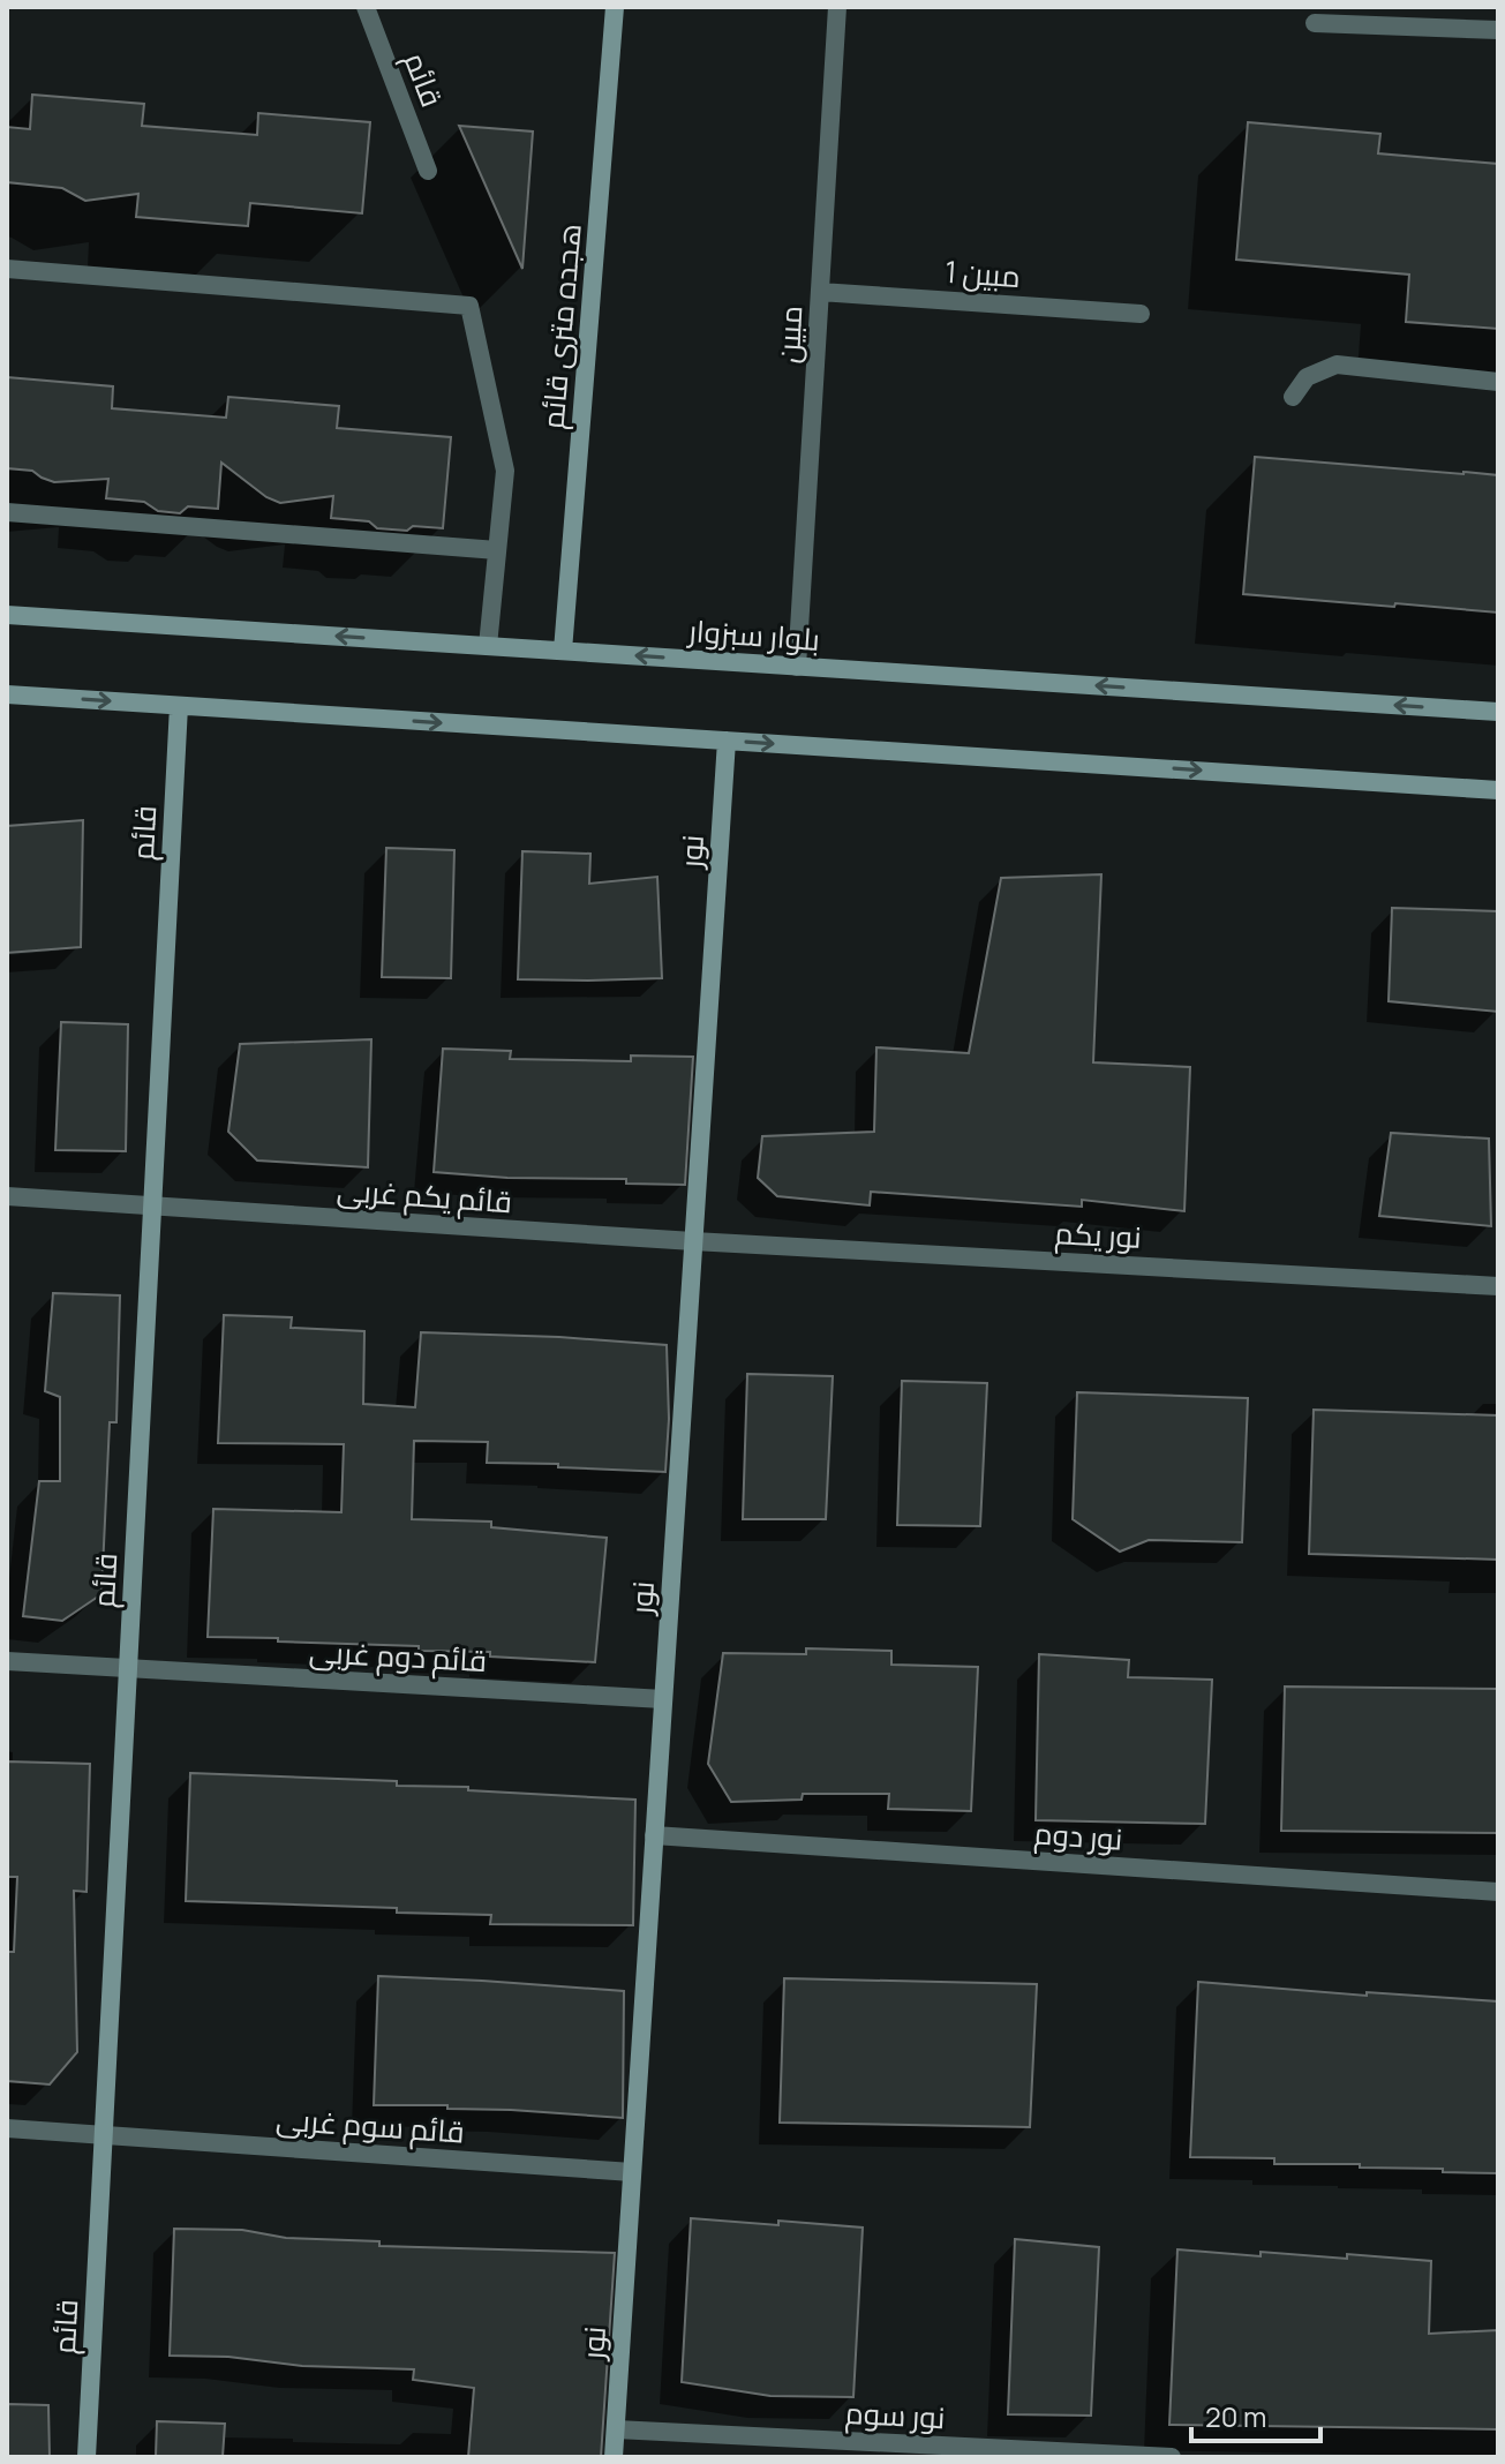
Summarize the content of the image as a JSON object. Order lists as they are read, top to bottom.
{
  "streets": {
    "street": [
      "قائم",
      "مبین 1",
      "هجده متری قائم",
      "مبین",
      "بلوار سبزوار",
      "نور",
      "قائم یکم غربی",
      "نور یکم",
      "قائم دوم غربی",
      "نور دوم",
      "قائم سوم غربی",
      "نور سوم"
    ]
  },
  "crossings": [
    ["قائم", "قائم یکم غربی"],
    ["قائم", "قائم دوم غربی"],
    ["قائم", "قائم سوم غربی"],
    ["مبین 1", "مبین"],
    ["هجده متری قائم", "بلوار سبزوار"],
    ["مبین", "بلوار سبزوار"],
    ["نور", "قائم یکم غربی"],
    ["نور", "نور یکم"],
    ["نور", "قائم دوم غربی"],
    ["نور", "نور دوم"],
    ["نور", "قائم سوم غربی"],
    ["نور", "نور سوم"],
    ["قائم یکم غربی", "نور یکم"]
  ],
  "scale_bar": "20 m"
}
